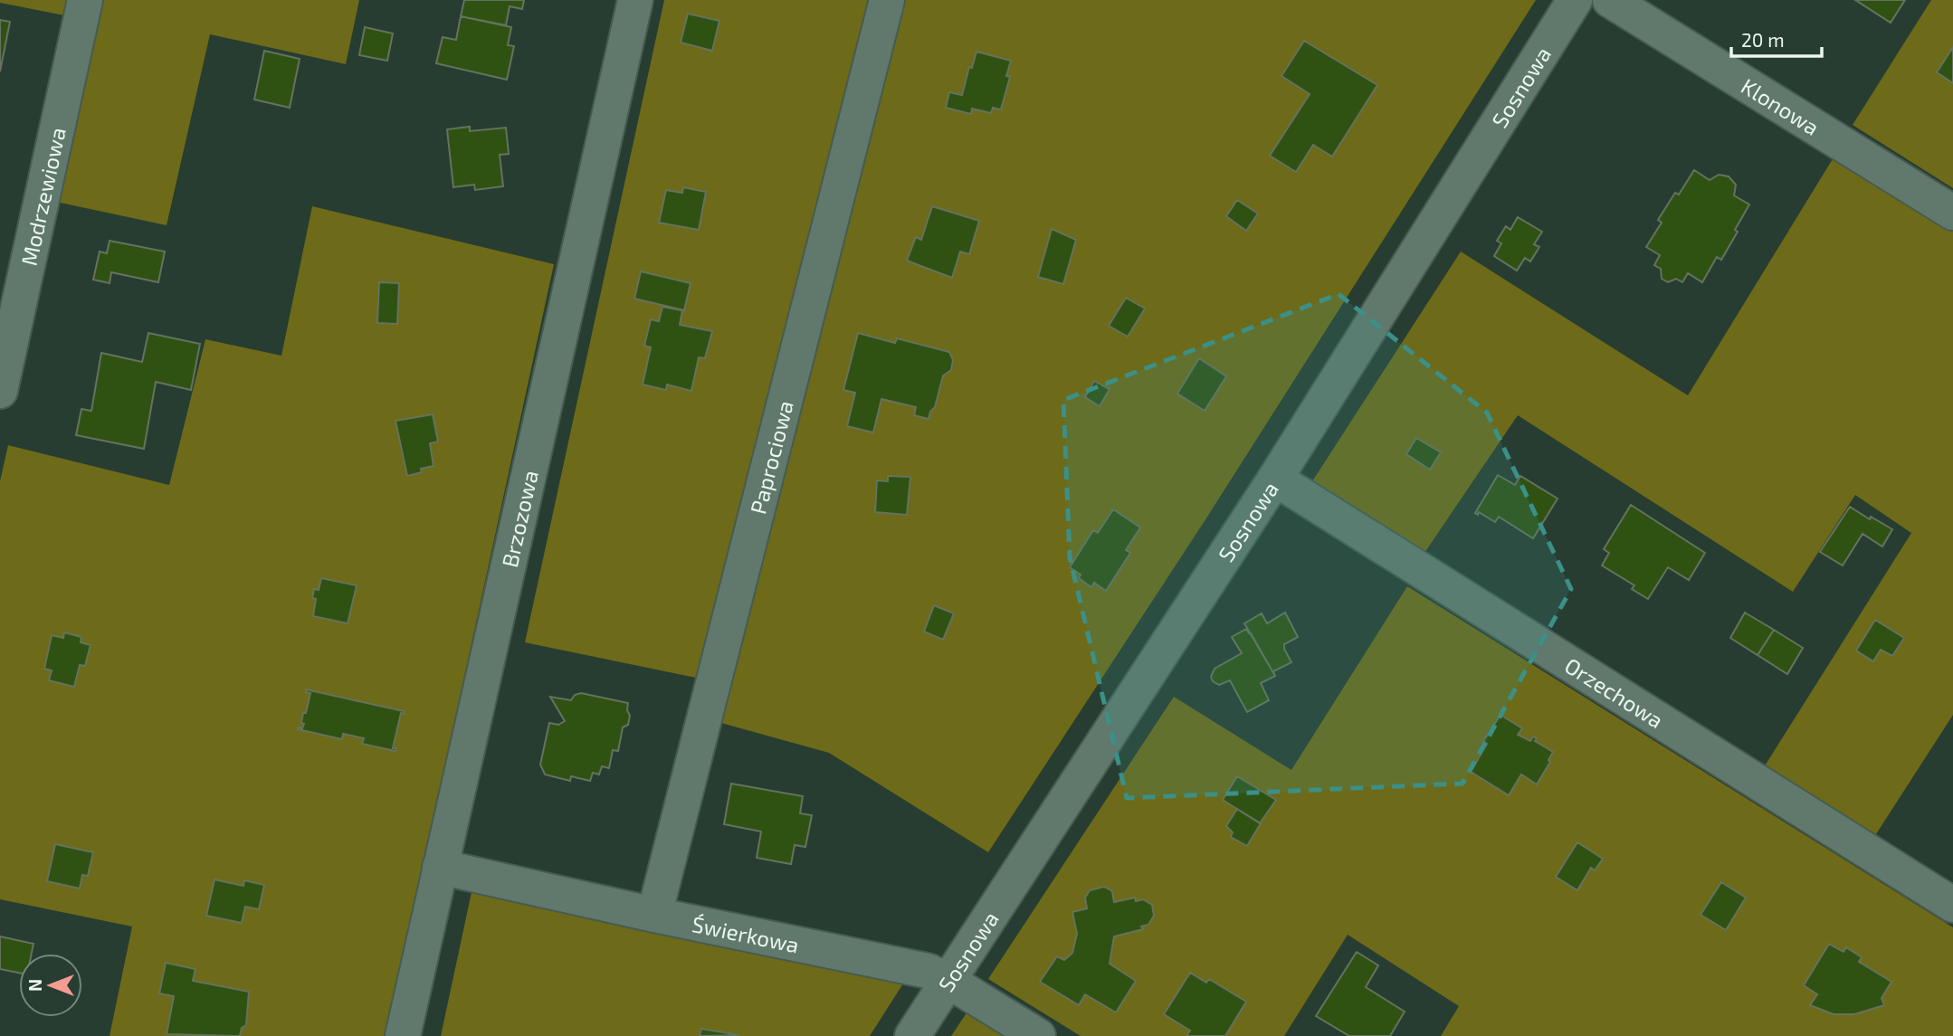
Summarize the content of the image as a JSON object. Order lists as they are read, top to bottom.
{
  "streets": {
    "street": [
      "Sosnowa",
      "Klonowa",
      "Modrzewiowa",
      "Paprociowa",
      "Brzozowa",
      "Orzechowa",
      "Świerkowa"
    ]
  },
  "crossings": [
    ["Sosnowa", "Orzechowa"],
    ["Sosnowa", "Świerkowa"],
    ["Paprociowa", "Świerkowa"],
    ["Brzozowa", "Świerkowa"]
  ],
  "scale_bar": "20 m",
  "north": "left"
}
